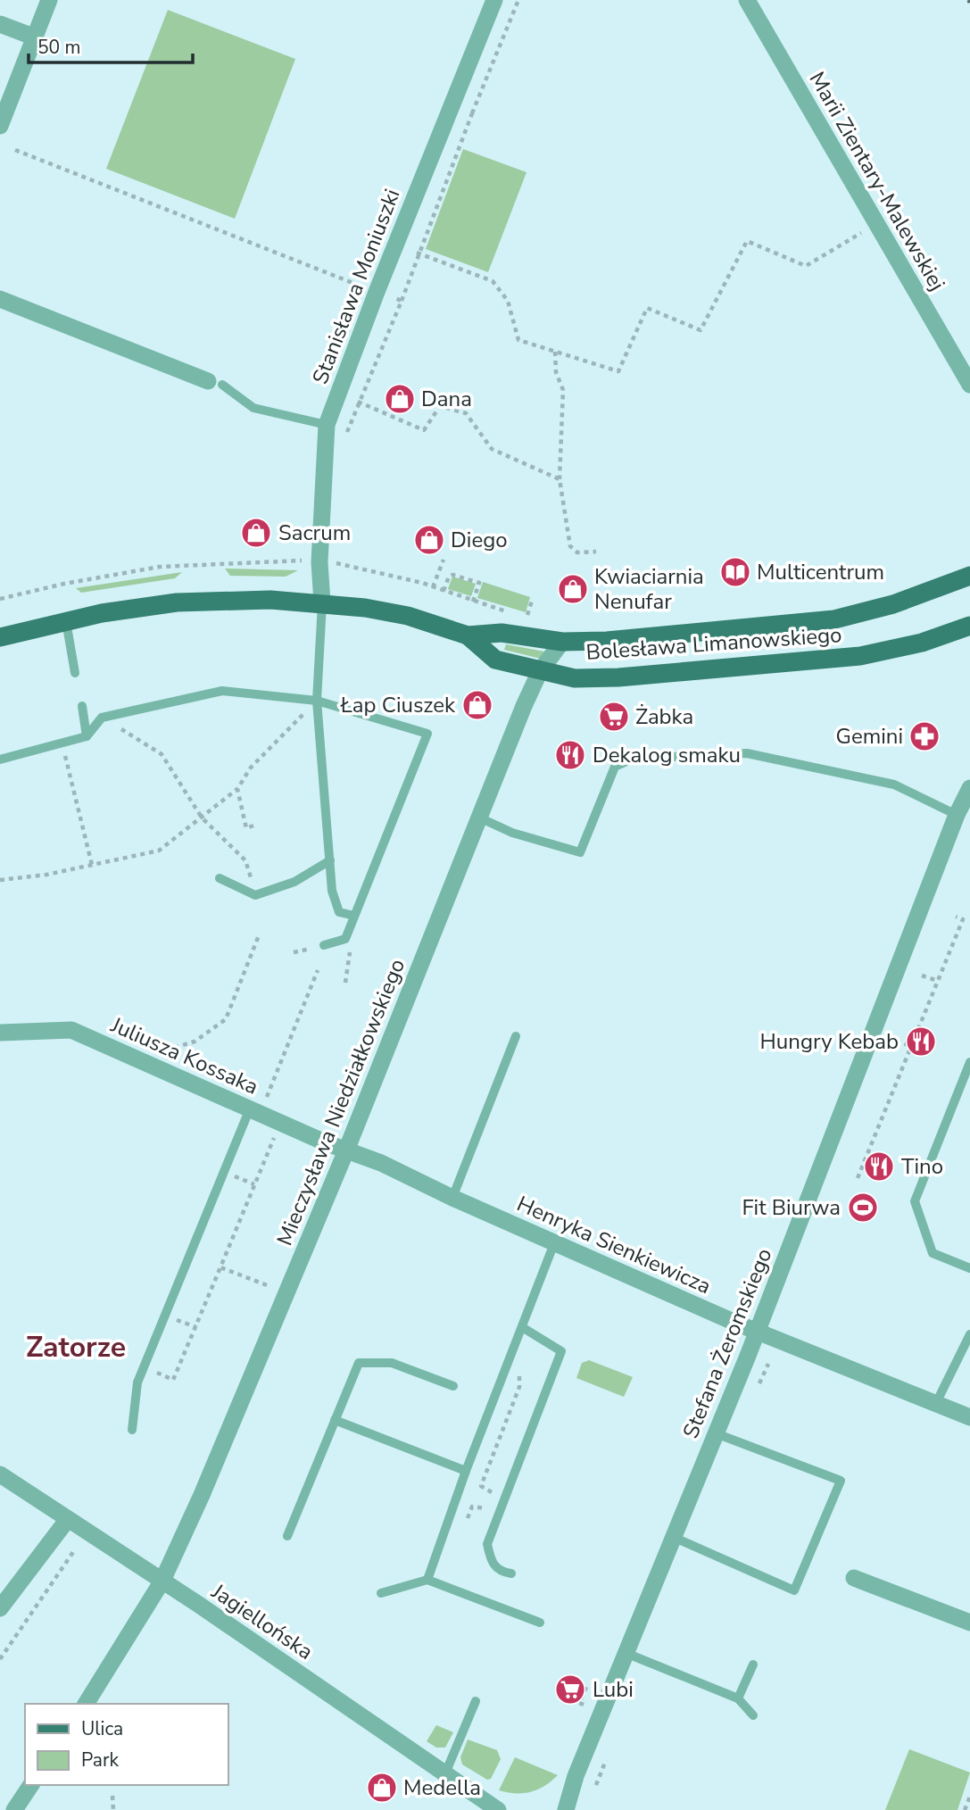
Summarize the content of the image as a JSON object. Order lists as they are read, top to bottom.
{
  "streets": {
    "main road": ["Bolesława Limanowskiego"],
    "street": [
      "Marii Zientary-Malewskiej",
      "Stanisława Moniuszki",
      "Juliusza Kossaka",
      "Mieczysława Niedziałkowskiego",
      "Henryka Sienkiewicza",
      "Stefana Żeromskiego",
      "Jagiellońska"
    ]
  },
  "crossings": [
    ["Stanisława Moniuszki", "Bolesława Limanowskiego"],
    ["Bolesława Limanowskiego", "Mieczysława Niedziałkowskiego"],
    ["Juliusza Kossaka", "Mieczysława Niedziałkowskiego"],
    ["Juliusza Kossaka", "Henryka Sienkiewicza"],
    ["Mieczysława Niedziałkowskiego", "Henryka Sienkiewicza"],
    ["Mieczysława Niedziałkowskiego", "Jagiellońska"],
    ["Henryka Sienkiewicza", "Stefana Żeromskiego"]
  ],
  "districts": ["Zatorze"],
  "places": {
    "shop": [
      "Dana",
      "Sacrum",
      "Diego",
      "Kwiaciarnia Nenufar",
      "Łap Ciuszek",
      "Medella"
    ],
    "library": ["Multicentrum"],
    "supermarket": ["Żabka", "Lubi"],
    "pharmacy": ["Gemini"],
    "restaurant": ["Dekalog smaku", "Hungry Kebab", "Tino"],
    "sports": ["Fit Biurwa"]
  },
  "legend": ["Ulica", "Park"],
  "scale_bar": "50 m"
}
